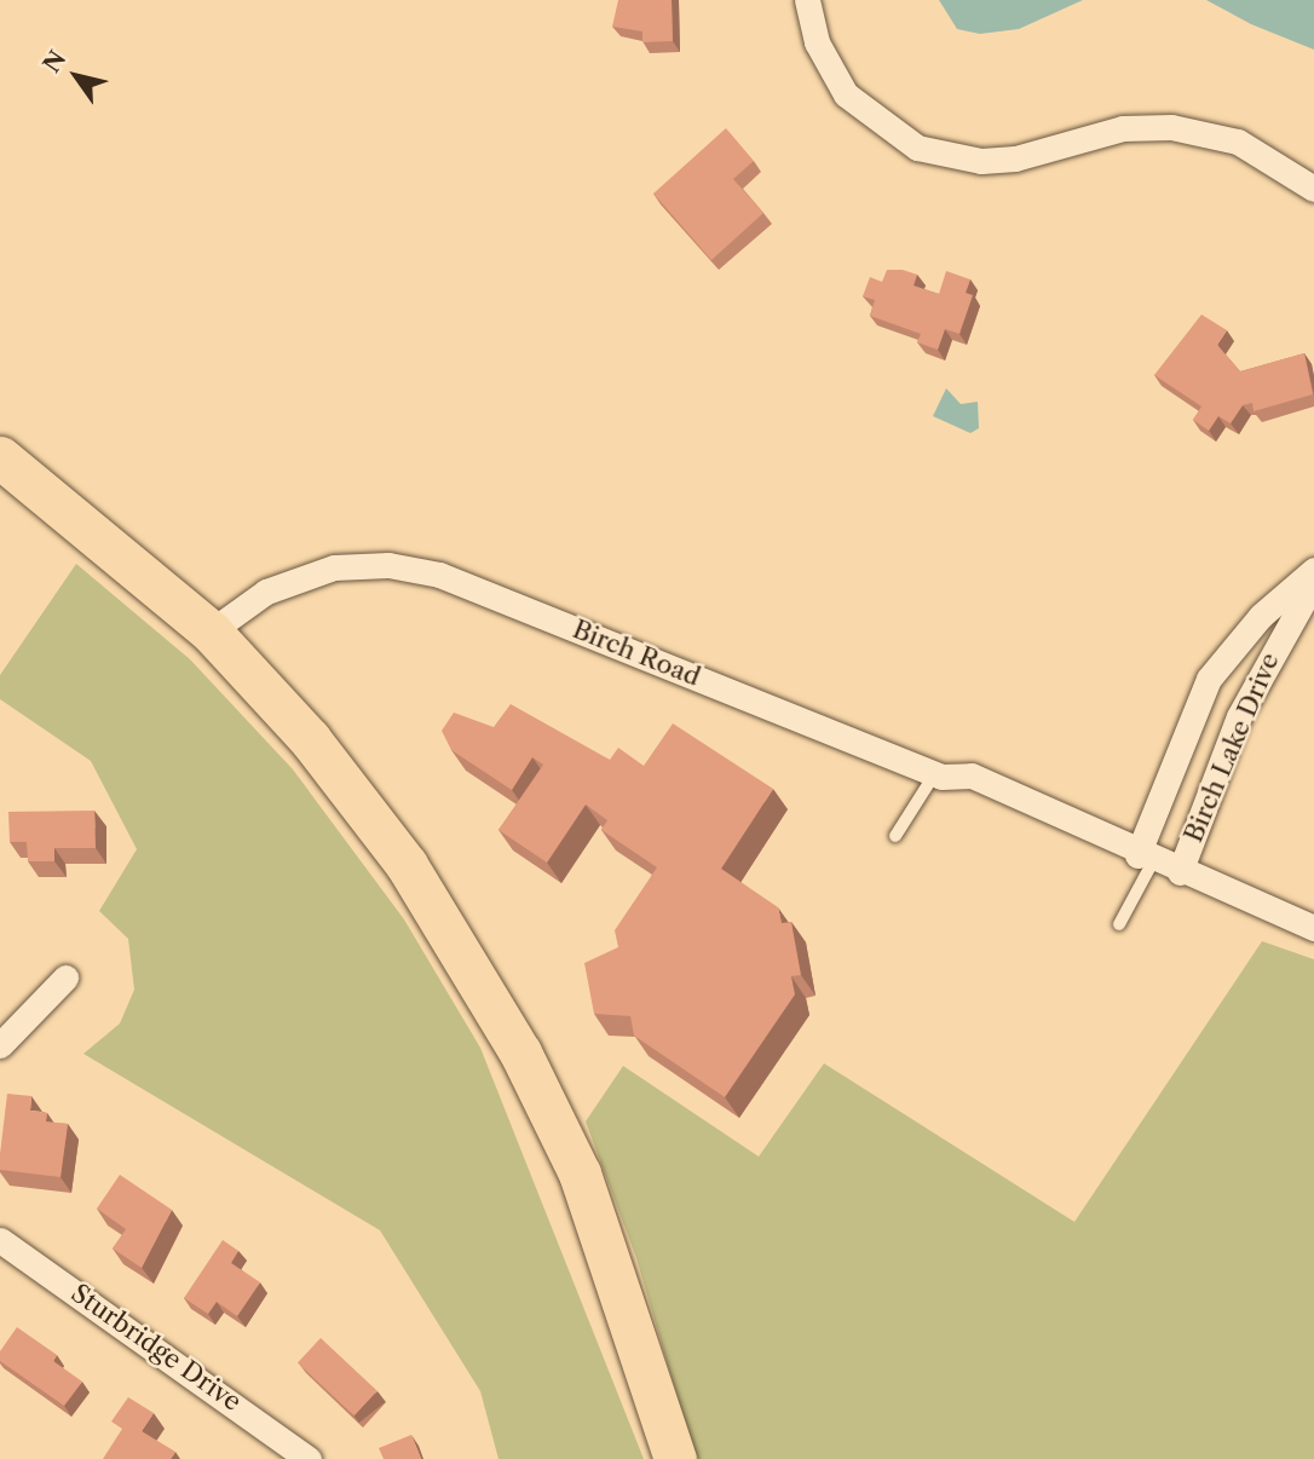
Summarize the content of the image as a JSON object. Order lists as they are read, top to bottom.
{
  "streets": {
    "street": ["Birch Road", "Birch Lake Drive", "Sturbridge Drive"]
  },
  "crossings": [
    ["Birch Road", "Birch Lake Drive"]
  ],
  "north": "top left"
}
